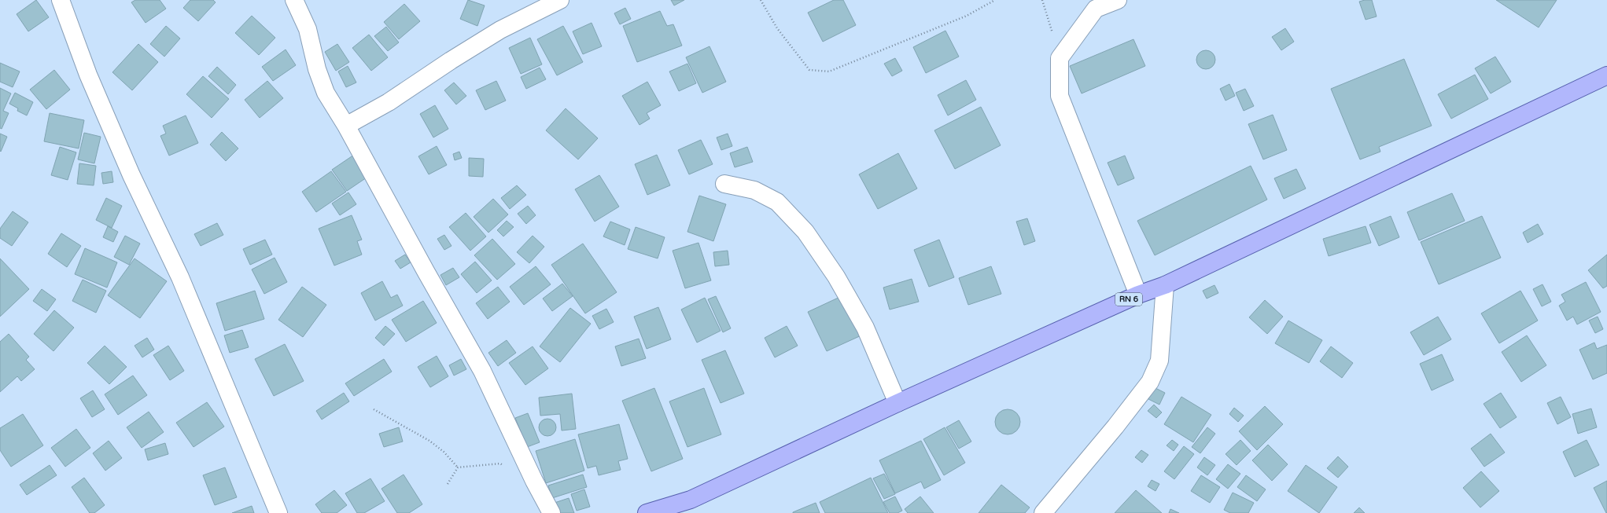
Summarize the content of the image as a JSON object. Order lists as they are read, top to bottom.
{
  "streets": {
    "main road": ["RN 6"]
  }
}
